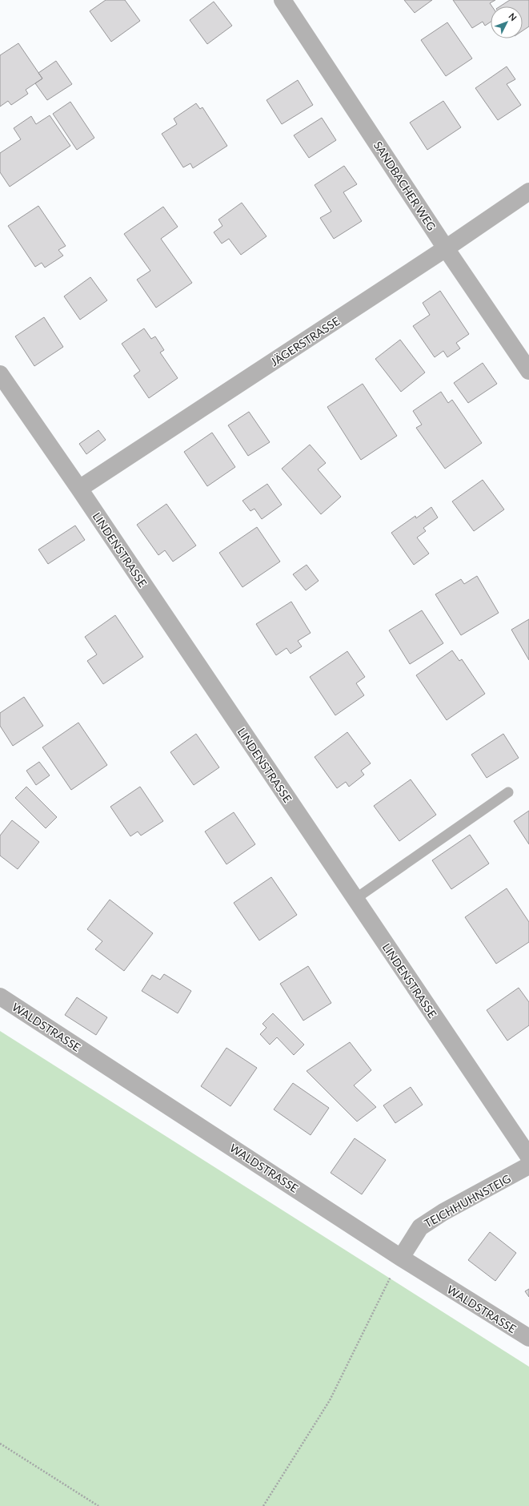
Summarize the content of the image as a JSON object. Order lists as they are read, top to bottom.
{
  "streets": {
    "street": [
      "SANDBACHER WEG",
      "JÄGERSTRASSE",
      "LINDENSTRASSE",
      "WALDSTRASSE",
      "TEICHHUHNSTEIG"
    ]
  },
  "crossings": [
    ["SANDBACHER WEG", "JÄGERSTRASSE"],
    ["JÄGERSTRASSE", "LINDENSTRASSE"],
    ["WALDSTRASSE", "TEICHHUHNSTEIG"]
  ],
  "north": "top right"
}
